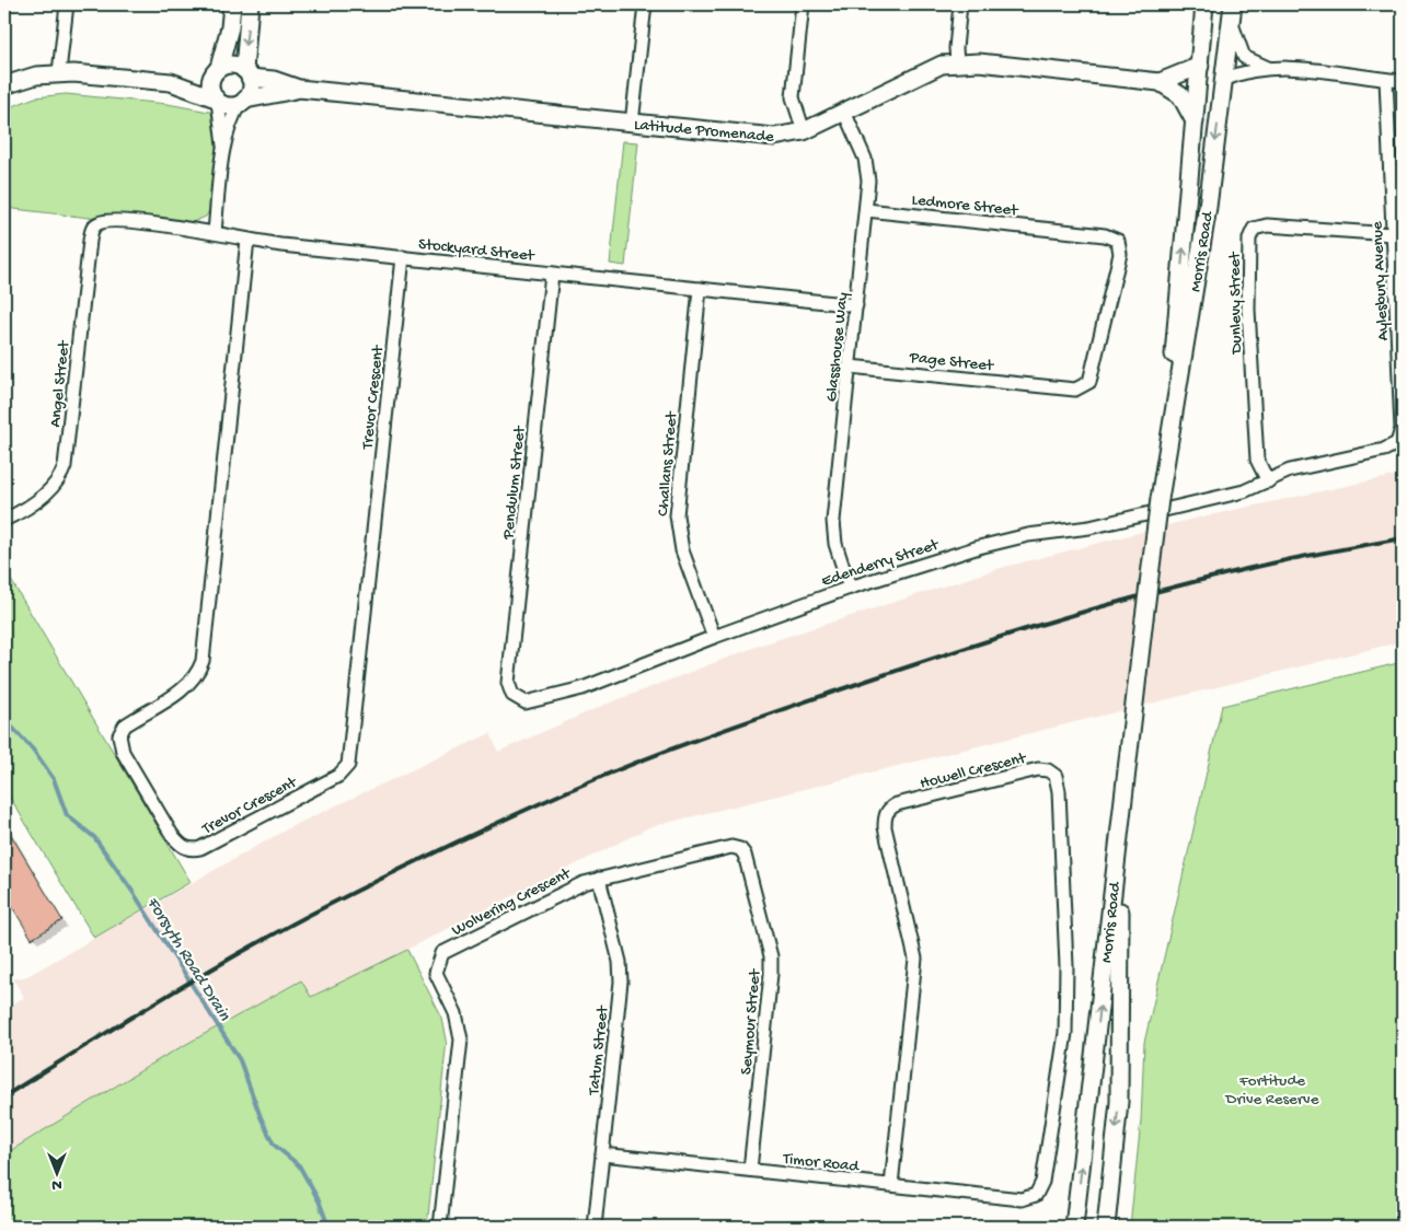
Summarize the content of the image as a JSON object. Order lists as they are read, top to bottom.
{
  "streets": {
    "street": [
      "Latitude Promenade",
      "Ledmore Street",
      "Stockyard Street",
      "Morris Road",
      "Aylesbury Avenue",
      "Dunlevy Street",
      "Glasshouse Way",
      "Page Street",
      "Angel Street",
      "Trevor Crescent",
      "Challans Street",
      "Pendulum Street",
      "Edenderry Street",
      "Howell Crescent",
      "Wolvering Crescent",
      "Seymour Street",
      "Tatum Street",
      "Timor Road"
    ]
  },
  "crossings": [
    ["Latitude Promenade", "Morris Road"],
    ["Latitude Promenade", "Glasshouse Way"],
    ["Ledmore Street", "Glasshouse Way"],
    ["Ledmore Street", "Page Street"],
    ["Stockyard Street", "Glasshouse Way"],
    ["Stockyard Street", "Angel Street"],
    ["Stockyard Street", "Trevor Crescent"],
    ["Stockyard Street", "Challans Street"],
    ["Stockyard Street", "Pendulum Street"],
    ["Aylesbury Avenue", "Dunlevy Street"],
    ["Aylesbury Avenue", "Edenderry Street"],
    ["Dunlevy Street", "Edenderry Street"],
    ["Glasshouse Way", "Page Street"],
    ["Glasshouse Way", "Edenderry Street"],
    ["Challans Street", "Edenderry Street"],
    ["Pendulum Street", "Edenderry Street"],
    ["Howell Crescent", "Timor Road"],
    ["Wolvering Crescent", "Seymour Street"],
    ["Wolvering Crescent", "Tatum Street"],
    ["Seymour Street", "Timor Road"],
    ["Tatum Street", "Timor Road"]
  ],
  "water": ["Forsyth Road Drain"],
  "parks": ["Fortitude Drive Reserve"],
  "north": "bottom"
}
